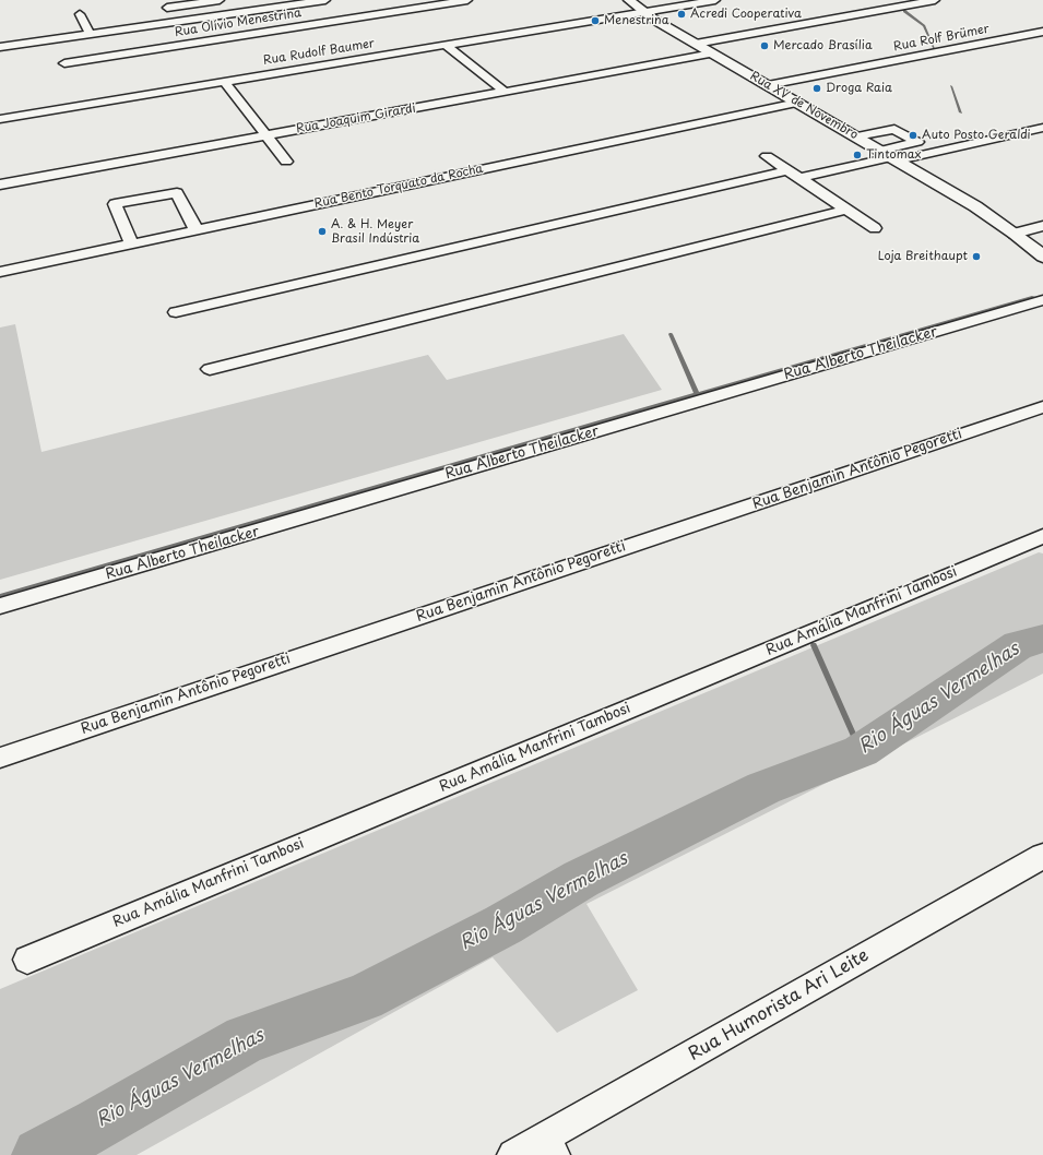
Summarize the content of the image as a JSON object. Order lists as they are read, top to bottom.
{
  "streets": {
    "main road": ["Rua XV de Novembro"],
    "street": [
      "Rua Olívio Menestrina",
      "Rua Rolf Brümer",
      "Rua Rudolf Baumer",
      "Rua Joaquim Girardi",
      "Rua Bento Torquato da Rocha",
      "Rua Alberto Theilacker",
      "Rua Benjamin Antônio Pegoretti",
      "Rua Amália Manfrini Tambosi",
      "Rua Humorista Ari Leite"
    ]
  },
  "crossings": [
    ["Rua Rolf Brümer", "Rua XV de Novembro"],
    ["Rua Rudolf Baumer", "Rua XV de Novembro"],
    ["Rua XV de Novembro", "Rua Joaquim Girardi"],
    ["Rua XV de Novembro", "Rua Bento Torquato da Rocha"]
  ],
  "water": ["Rio Águas Vermelhas"],
  "places": [
    "Acredi Cooperativa",
    "Menestrina",
    "Mercado Brasília",
    "Droga Raia",
    "Auto Posto Geraldi",
    "Tintomax",
    "A. & H. Meyer Brasil Indústria",
    "Loja Breithaupt"
  ]
}
